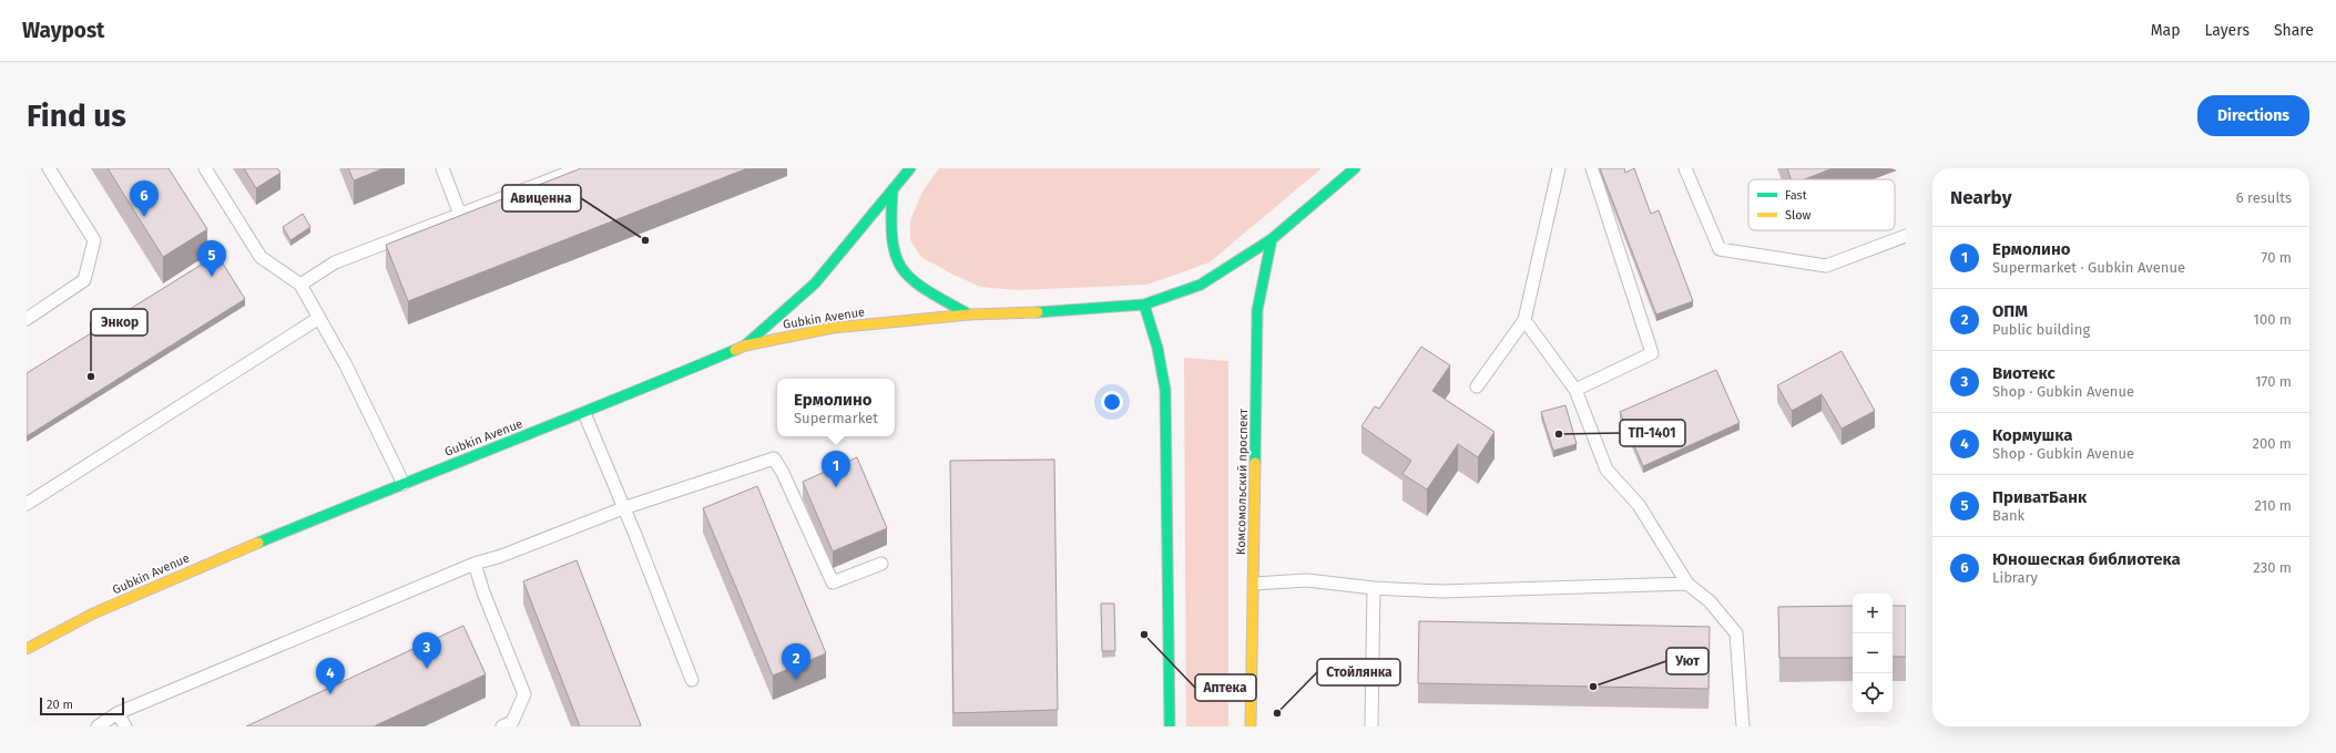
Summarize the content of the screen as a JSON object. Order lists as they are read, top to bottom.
{
  "streets": {
    "main road": ["Gubkin Avenue", "Комсомольский проспект"]
  },
  "crossings": [
    ["Gubkin Avenue", "Комсомольский проспект"]
  ],
  "places": [
    "Авиценна",
    "Энкор",
    "ТП-1401",
    "Аптека",
    "Уют",
    "Стойлянка"
  ],
  "legend": ["Fast", "Slow"],
  "scale_bar": "20 m",
  "page": {
    "header": "Waypost",
    "nav": ["Map", "Layers", "Share"],
    "buttons": "Directions",
    "title": "Find us",
    "heading": ["Nearby", "6 results"],
    "pins": [
      "6",
      "5",
      "1",
      "3",
      "2",
      "4"
    ],
    "list": [
      {
        "mark": "1",
        "name": "Ермолино",
        "note": "Supermarket · Gubkin Avenue",
        "value": "70 m"
      },
      {
        "mark": "2",
        "name": "ОПМ",
        "note": "Public building",
        "value": "100 m"
      },
      {
        "mark": "3",
        "name": "Виотекс",
        "note": "Shop · Gubkin Avenue",
        "value": "170 m"
      },
      {
        "mark": "4",
        "name": "Кормушка",
        "note": "Shop · Gubkin Avenue",
        "value": "200 m"
      },
      {
        "mark": "5",
        "name": "ПриватБанк",
        "note": "Bank",
        "value": "210 m"
      },
      {
        "mark": "6",
        "name": "Юношеская библиотека",
        "note": "Library",
        "value": "230 m"
      }
    ],
    "popup": ["Ермолино", "Supermarket"],
    "map_buttons": ["+", "−"],
    "scale": "20 m"
  }
}
